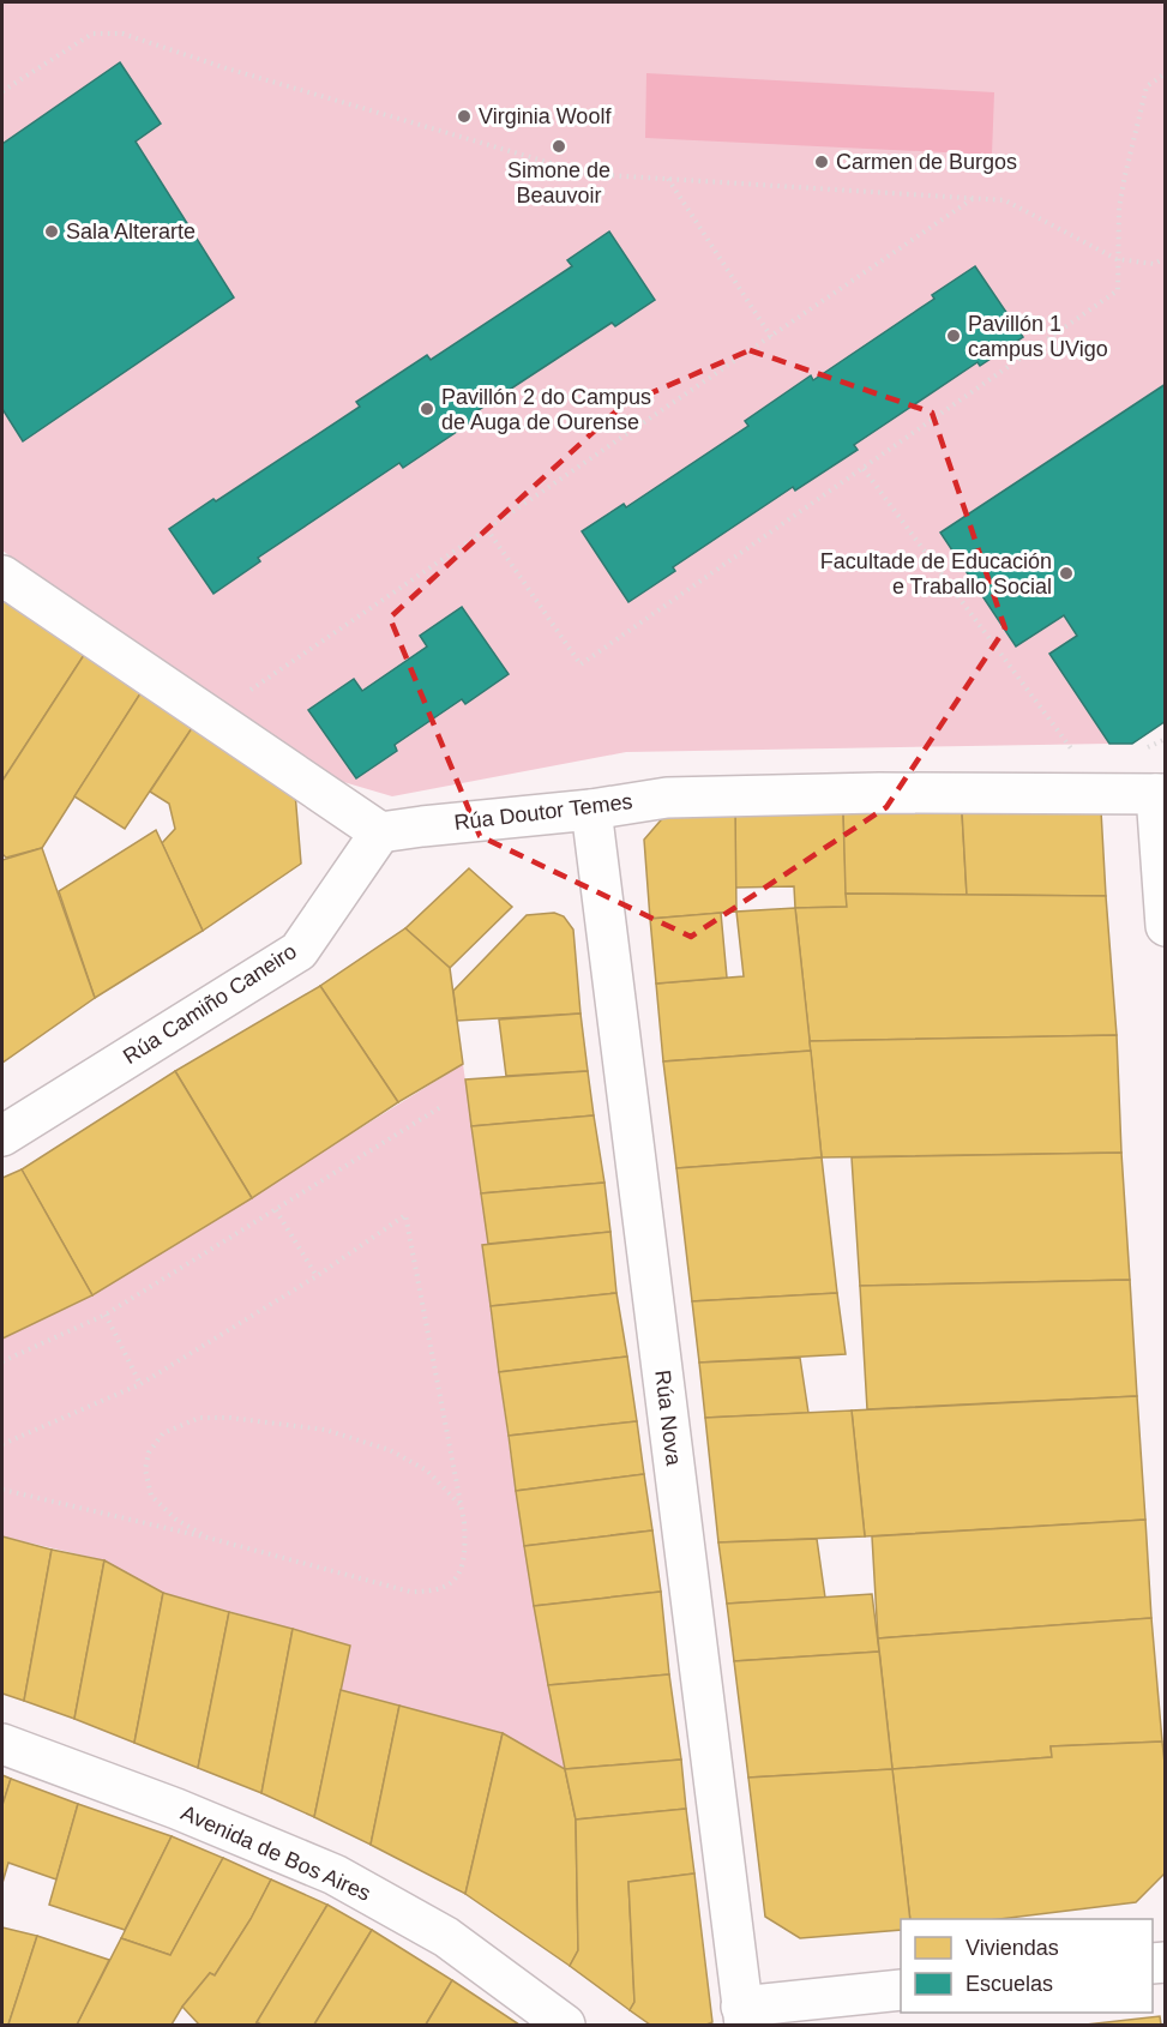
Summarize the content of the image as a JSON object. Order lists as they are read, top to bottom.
{
  "streets": {
    "street": [
      "Rúa Doutor Temes",
      "Rúa Camiño Caneiro",
      "Rúa Nova",
      "Avenida de Bos Aires"
    ]
  },
  "crossings": [
    ["Rúa Doutor Temes", "Rúa Camiño Caneiro"],
    ["Rúa Doutor Temes", "Rúa Nova"]
  ],
  "places": [
    "Virginia Woolf",
    "Simone de Beauvoir",
    "Carmen de Burgos",
    "Sala Alterarte",
    "Pavillón 1 campus UVigo",
    "Pavillón 2 do Campus de Auga de Ourense",
    "Facultade de Educación e Traballo Social"
  ],
  "legend": ["Viviendas", "Escuelas"]
}
